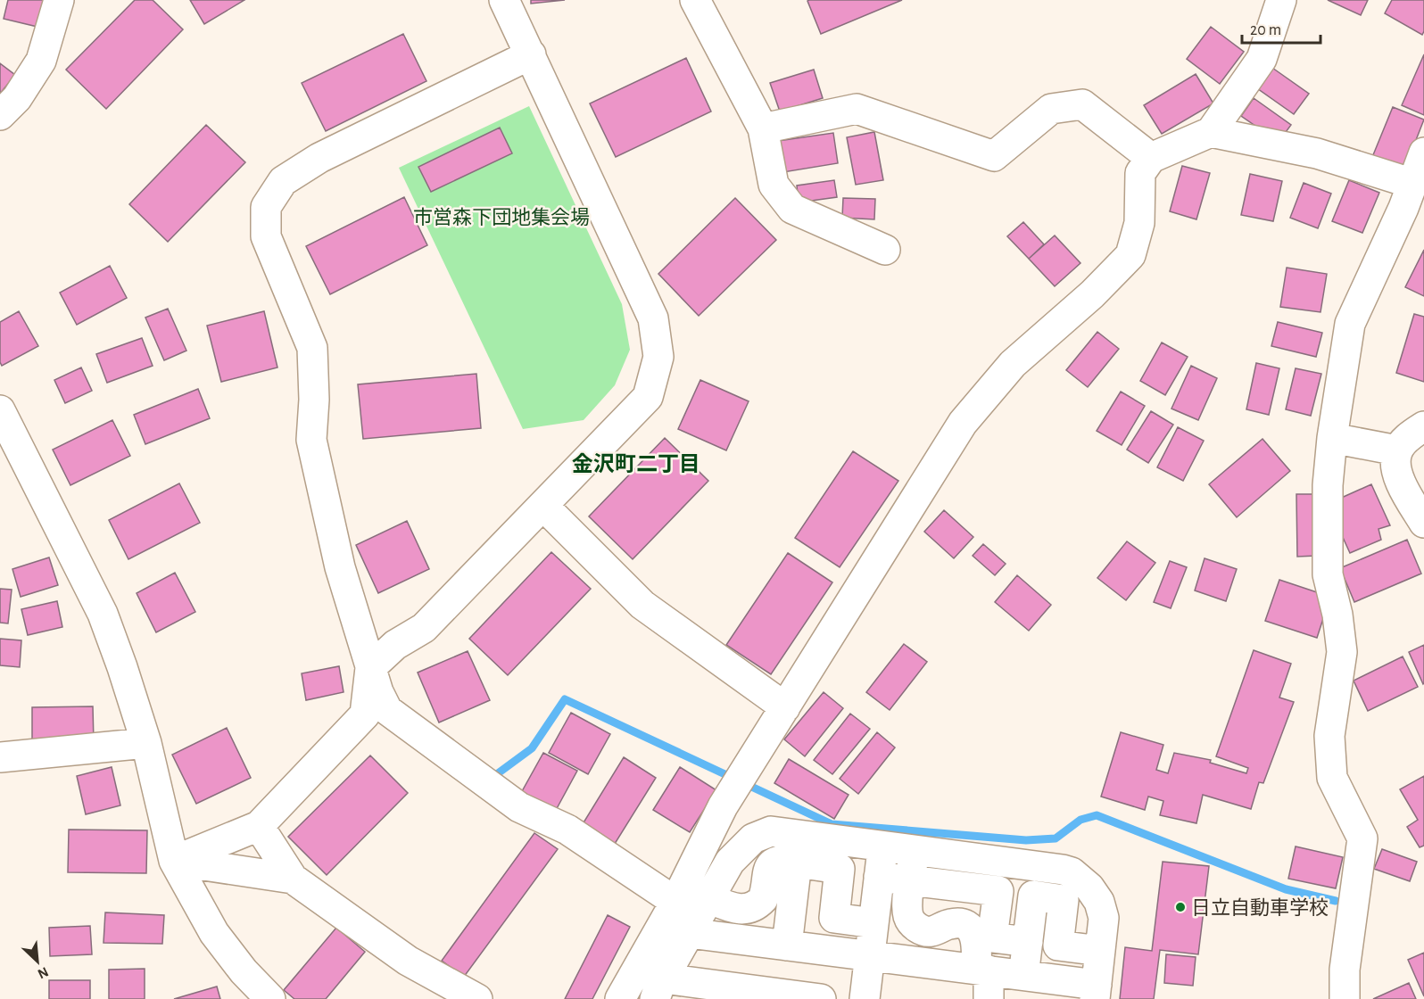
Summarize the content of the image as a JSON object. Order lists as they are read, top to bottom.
{
  "districts": ["金沢町二丁目"],
  "parks": ["市営森下団地集会場"],
  "places": ["日立自動車学校"],
  "scale_bar": "20 m",
  "north": "bottom right"
}
